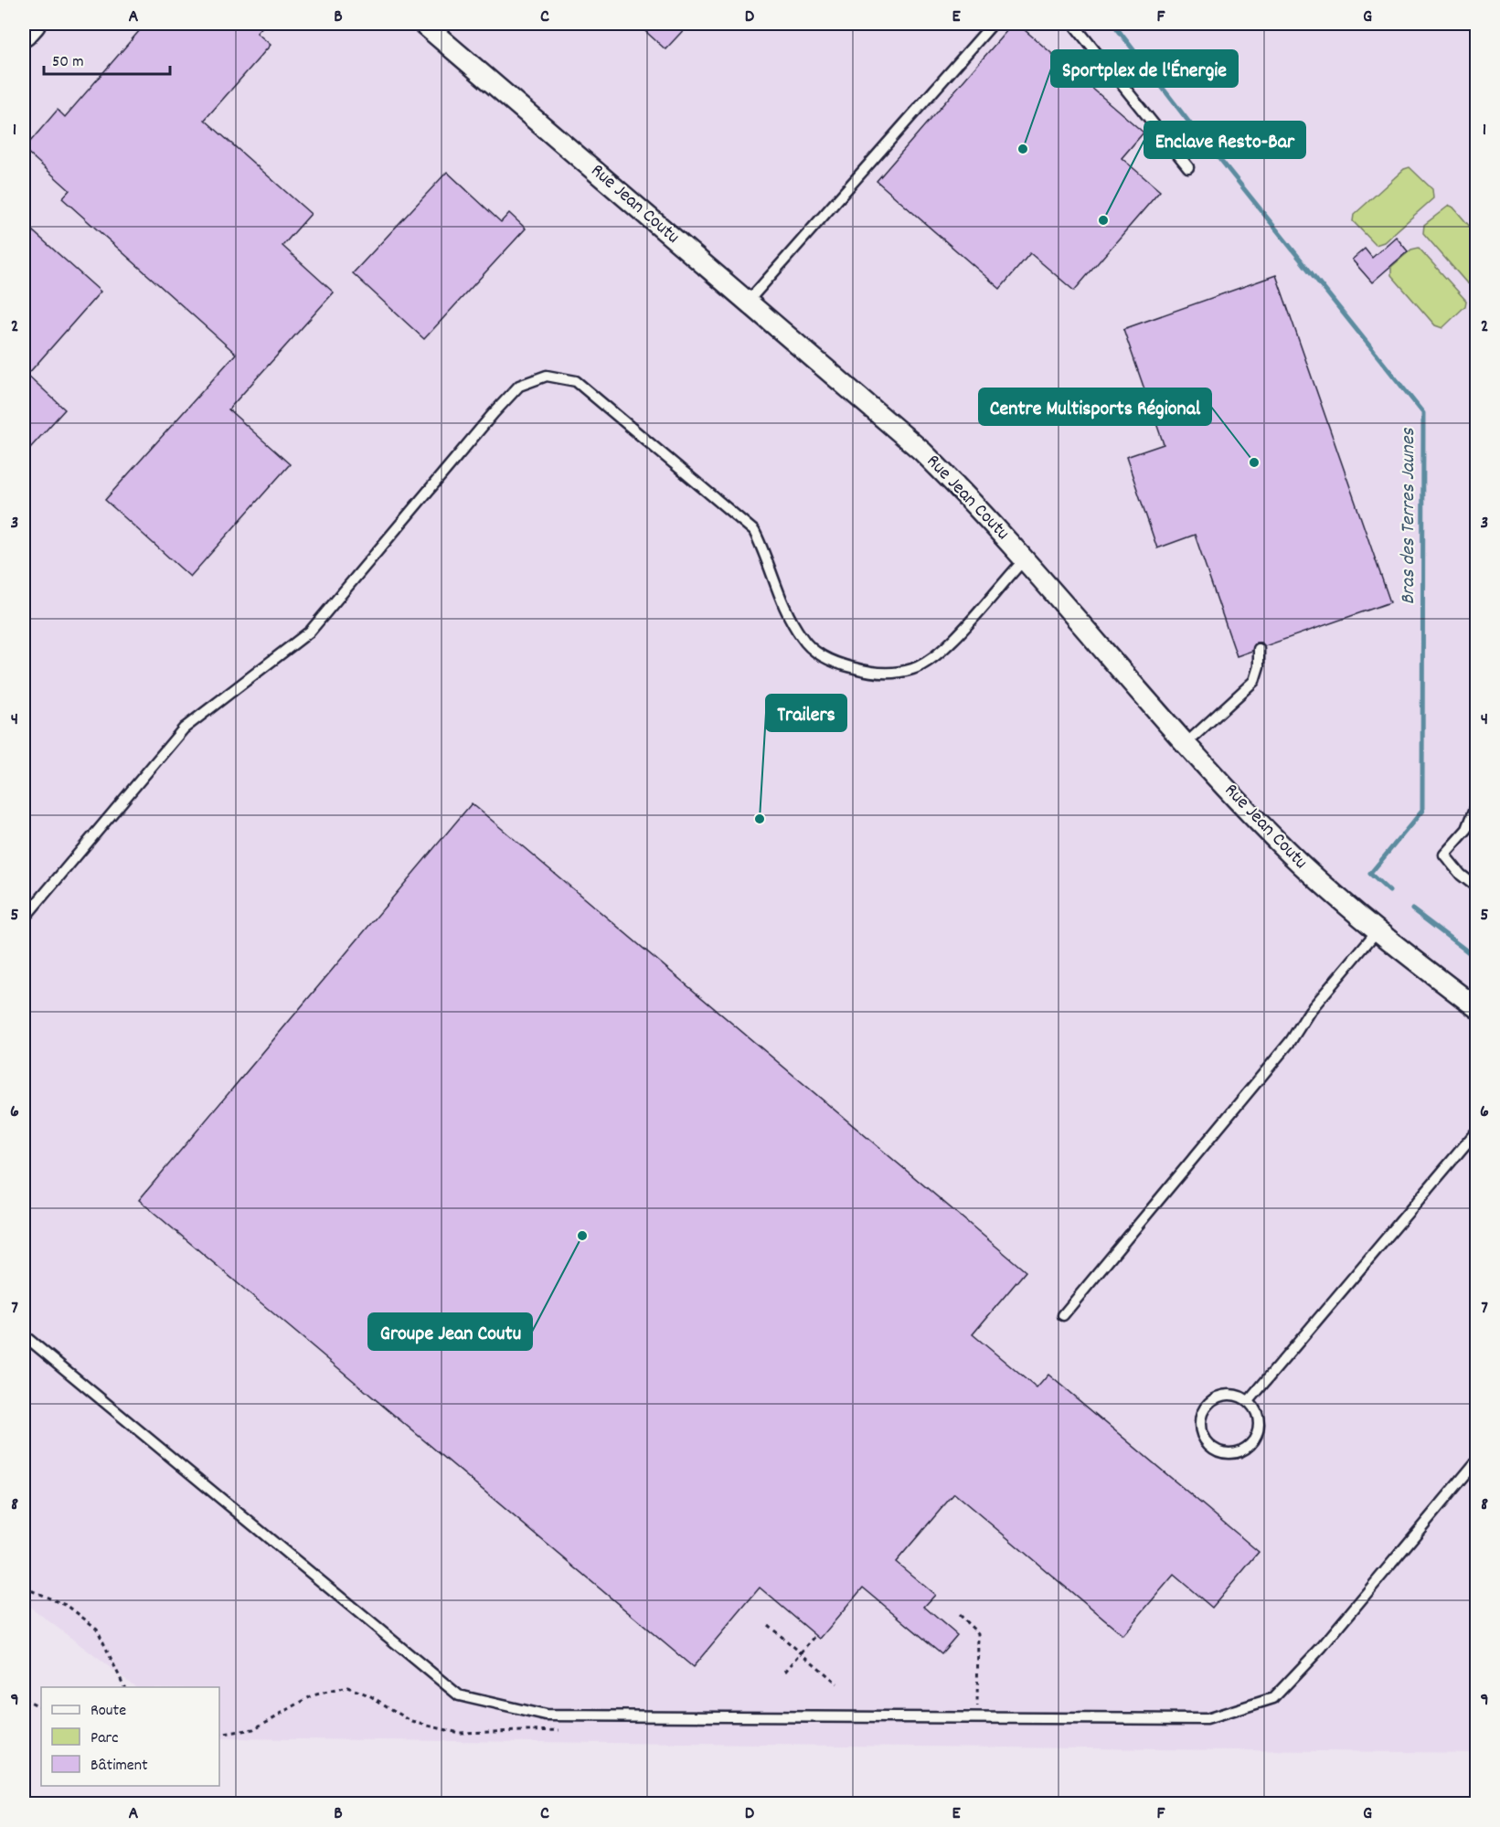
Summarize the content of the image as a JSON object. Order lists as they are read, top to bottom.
{
  "streets": {
    "street": ["Rue Jean Coutu"]
  },
  "water": ["Bras des Terres Jaunes"],
  "places": [
    "Sportplex de l'Énergie",
    "Enclave Resto-Bar",
    "Centre Multisports Régional",
    "Trailers",
    "Groupe Jean Coutu"
  ],
  "legend": ["Route", "Parc", "Bâtiment"],
  "scale_bar": "50 m",
  "grid": {
    "columns": [
      "A",
      "B",
      "C",
      "D",
      "E",
      "F",
      "G"
    ],
    "rows": [
      "1",
      "2",
      "3",
      "4",
      "5",
      "6",
      "7",
      "8",
      "9"
    ]
  }
}
